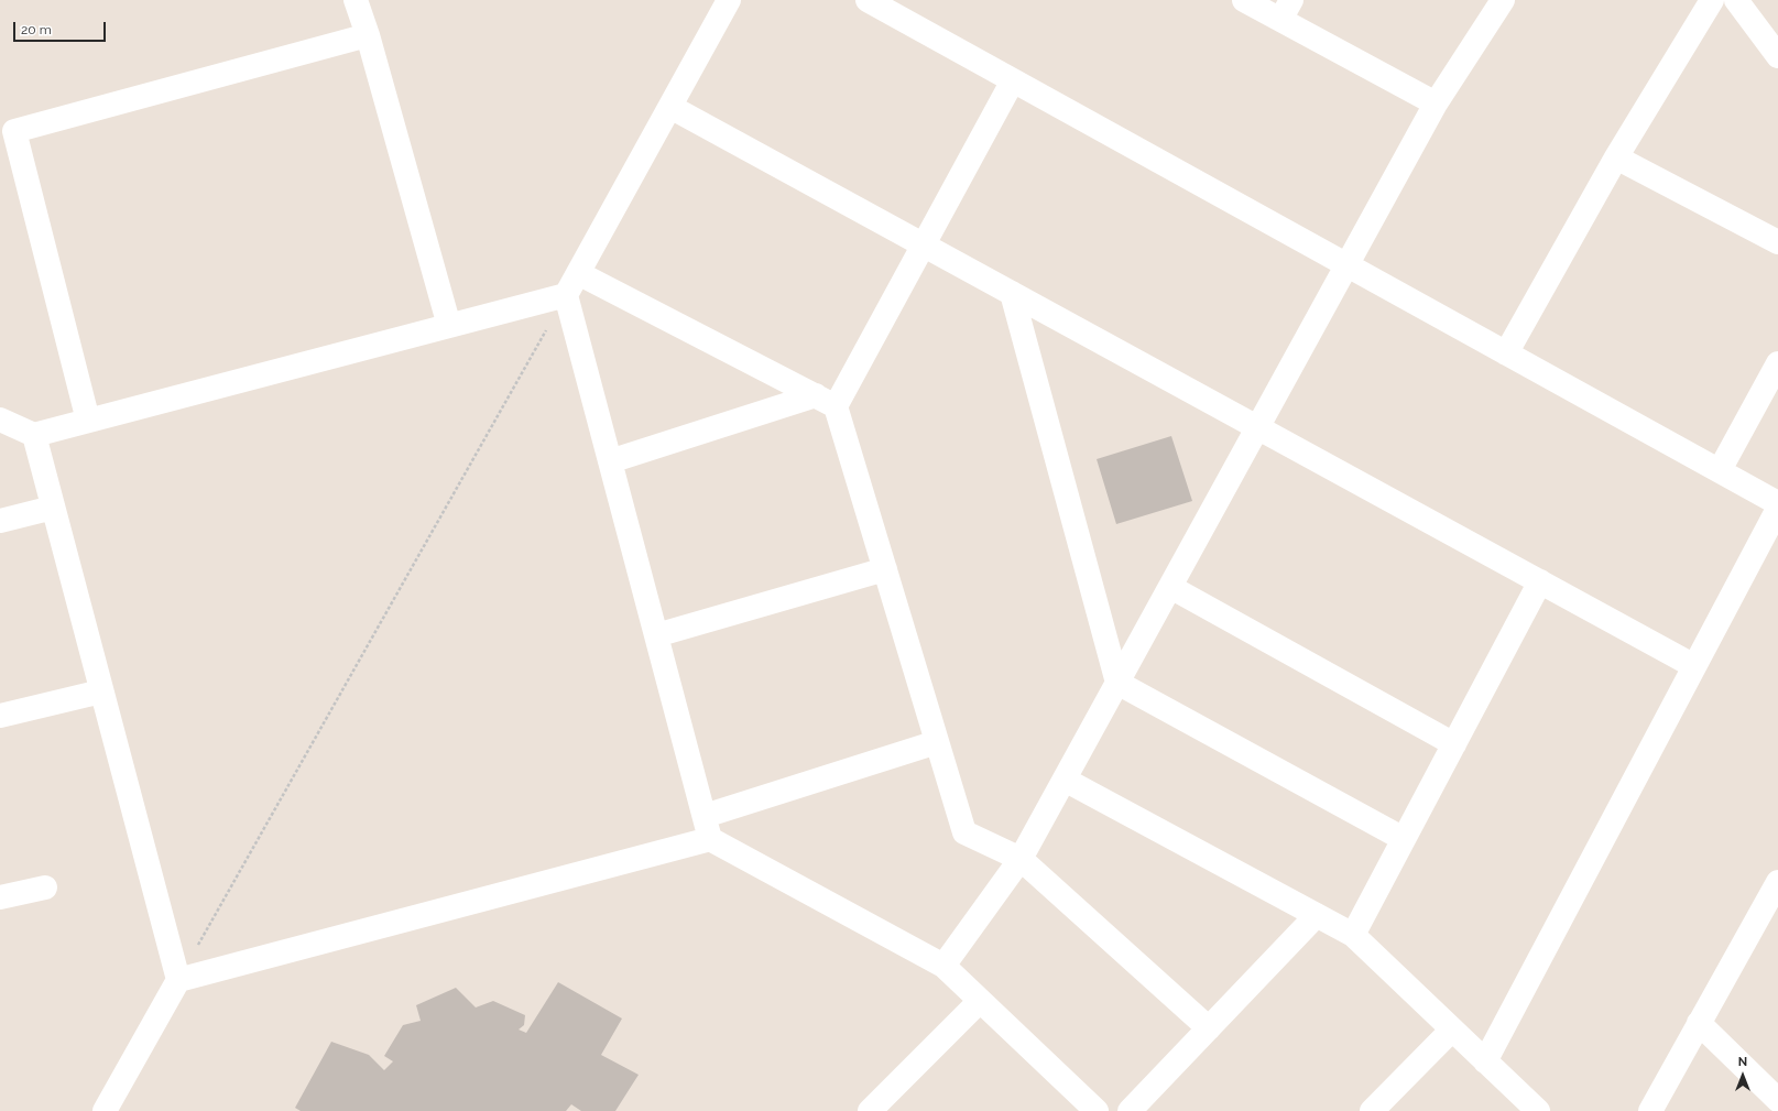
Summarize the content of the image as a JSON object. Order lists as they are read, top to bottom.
{
  "scale_bar": "20 m",
  "north": "top"
}
